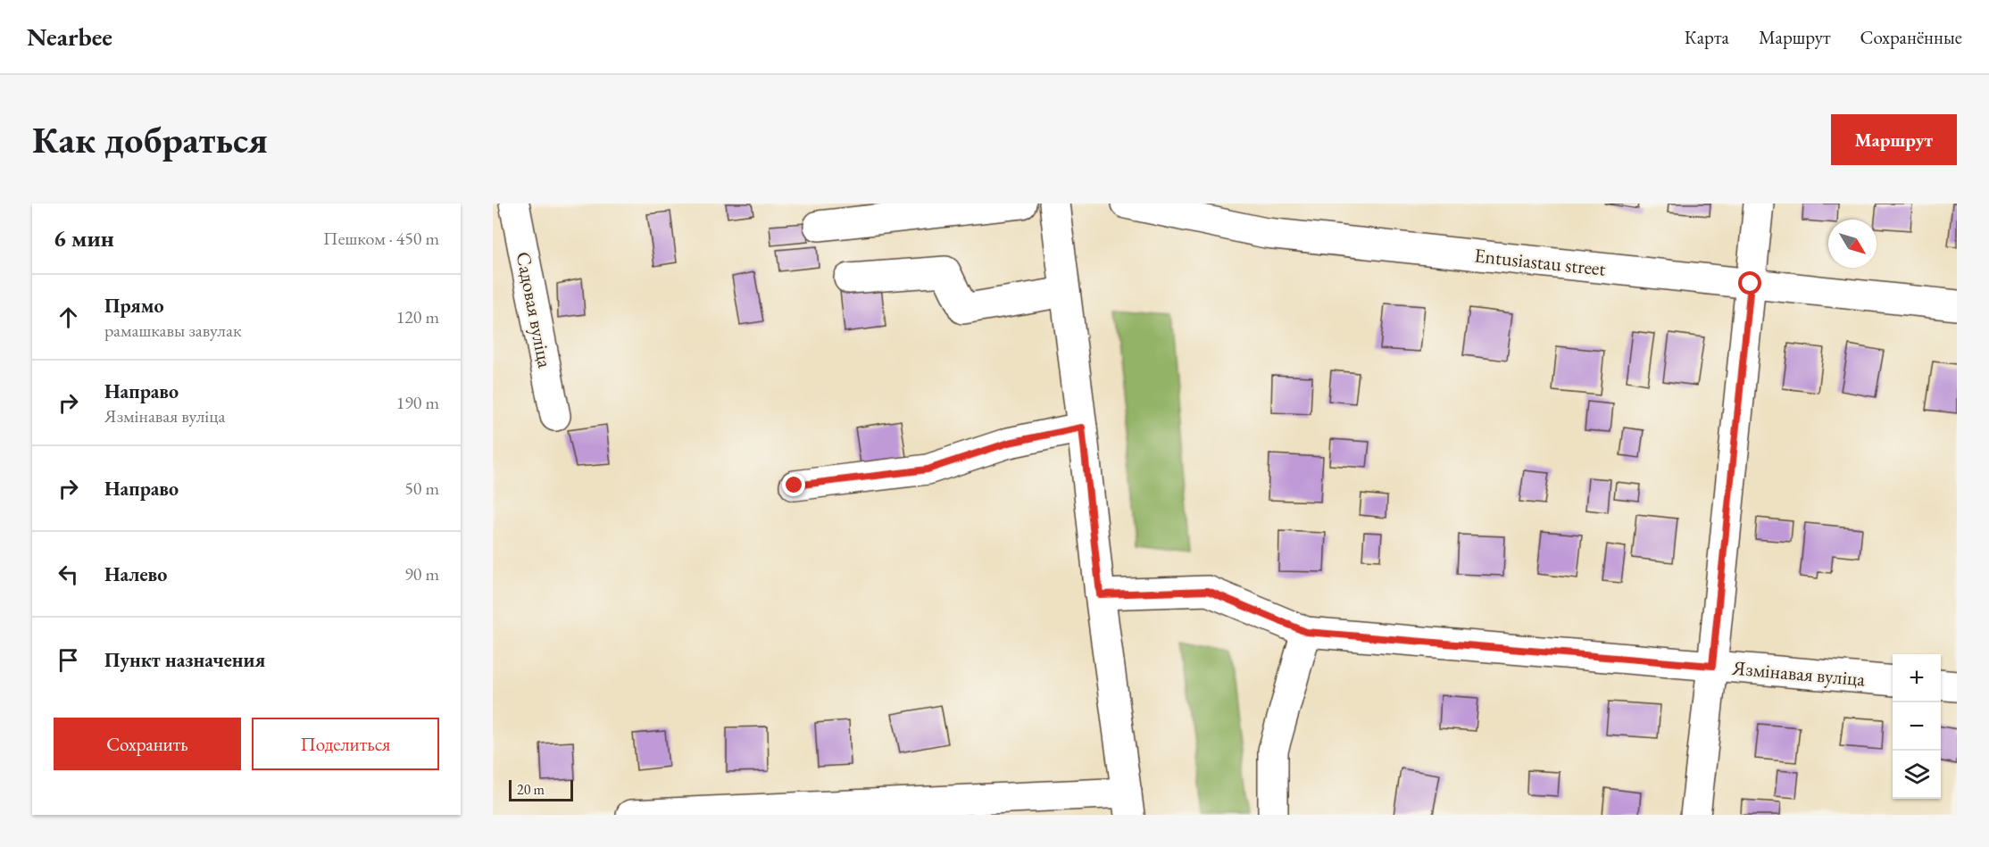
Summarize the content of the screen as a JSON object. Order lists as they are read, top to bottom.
{
  "streets": {
    "street": ["Entusiastau street", "Садовая вуліца", "Язмінавая вуліца"]
  },
  "scale_bar": "20 m",
  "north": "bottom right",
  "page": {
    "header": "Nearbee",
    "nav": ["Карта", "Маршрут", "Сохранённые"],
    "buttons": [
      "Маршрут",
      ["Сохранить", "Поделиться"]
    ],
    "title": "Как добраться",
    "heading": ["6 мин", "Пешком · 450 m"],
    "list": [
      ["Прямо", "рамашкавы завулак", "120 m"],
      ["Направо", "Язмінавая вуліца", "190 m"],
      ["Направо", "50 m"],
      ["Налево", "90 m"],
      "Пункт назначения"
    ],
    "map_buttons": ["+", "−"],
    "scale": "20 m"
  }
}
